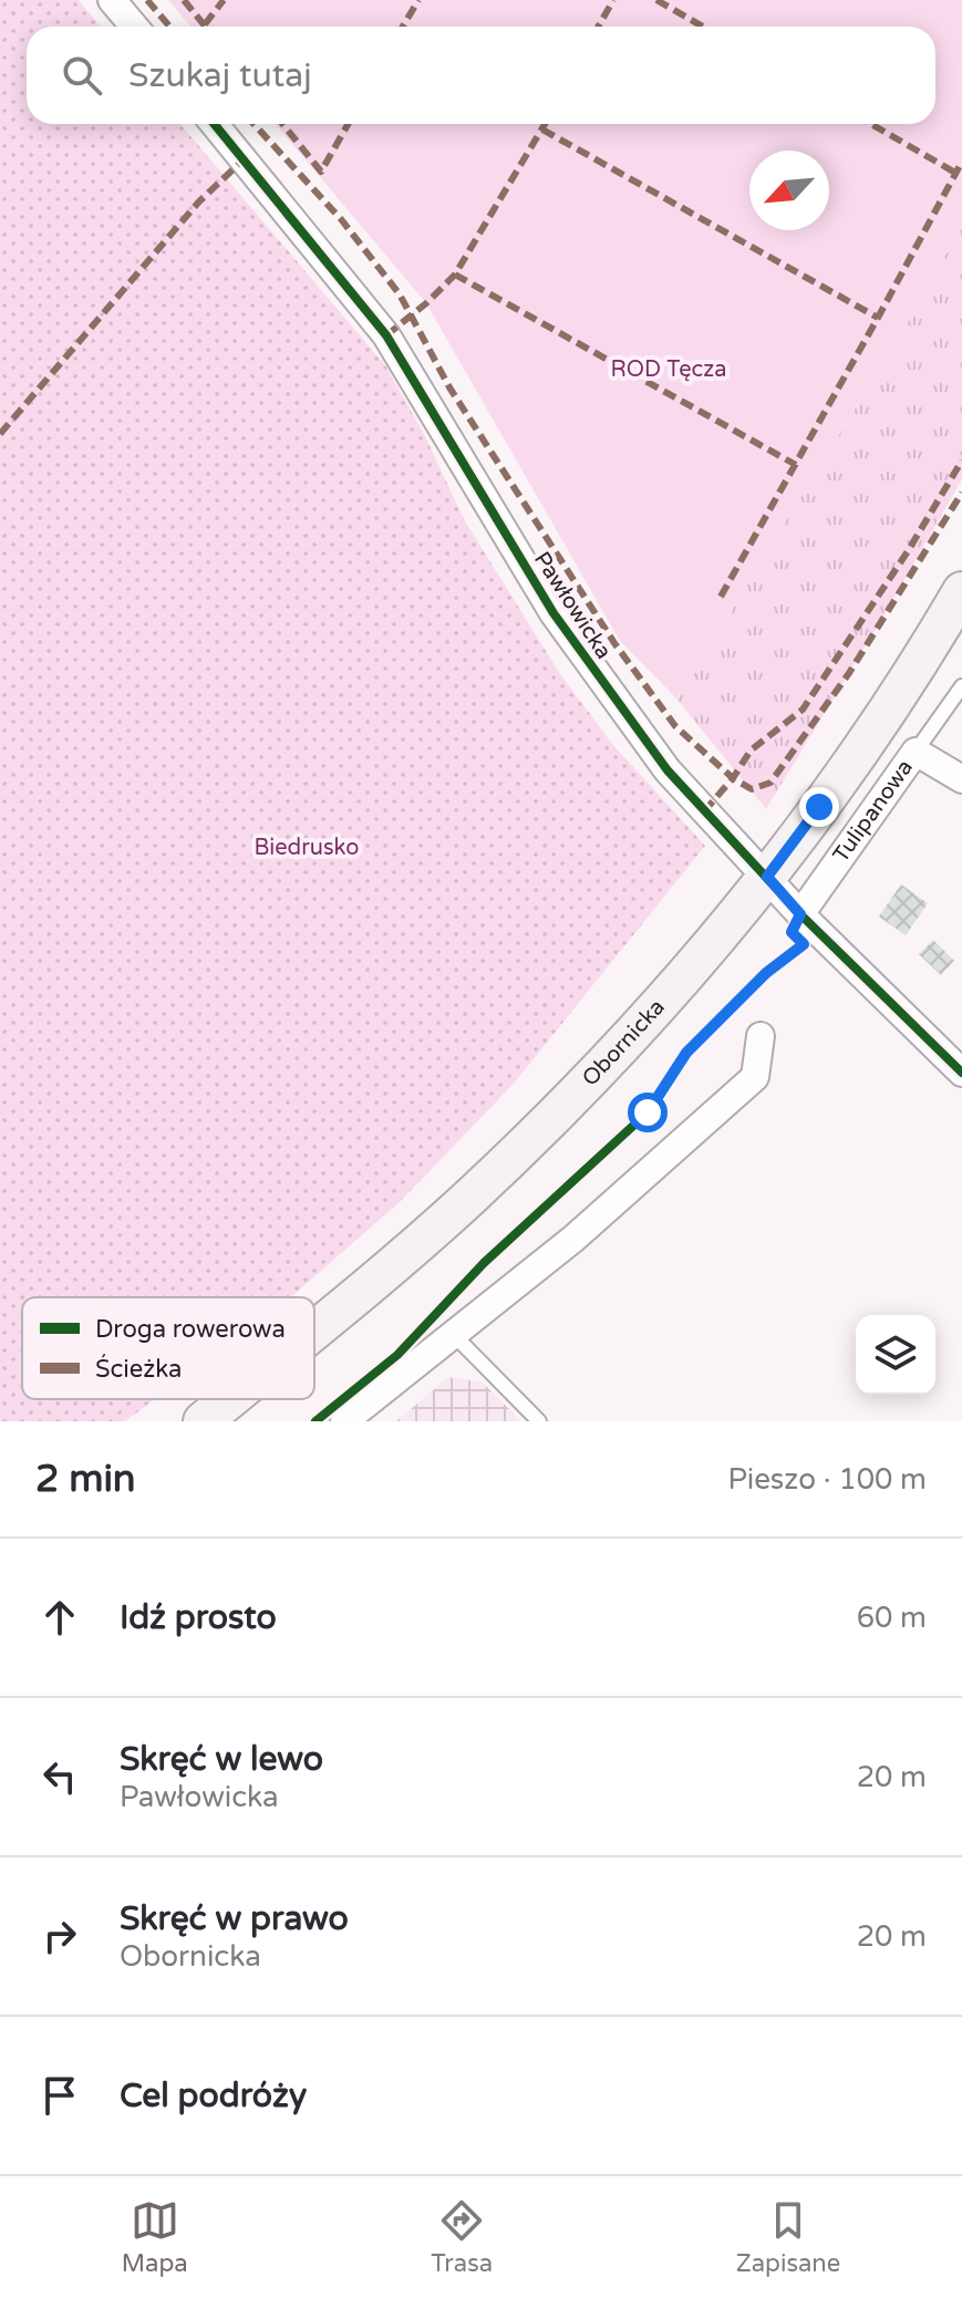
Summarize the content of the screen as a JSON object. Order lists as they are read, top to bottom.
{
  "streets": {
    "main road": ["Obornicka"],
    "street": ["Pawłowicka", "Tulipanowa"]
  },
  "crossings": [
    ["Pawłowicka", "Tulipanowa"],
    ["Pawłowicka", "Obornicka"]
  ],
  "parks": ["ROD Tęcza", "Biedrusko"],
  "legend": ["Droga rowerowa", "Ścieżka"],
  "north": "bottom left",
  "page": {
    "search": "Szukaj tutaj",
    "heading": ["2 min", "Pieszo · 100 m"],
    "list": [
      ["Idź prosto", "60 m"],
      ["Skręć w lewo", "Pawłowicka", "20 m"],
      ["Skręć w prawo", "Obornicka", "20 m"],
      "Cel podróży"
    ],
    "nav": ["Mapa", "Trasa", "Zapisane"]
  }
}
